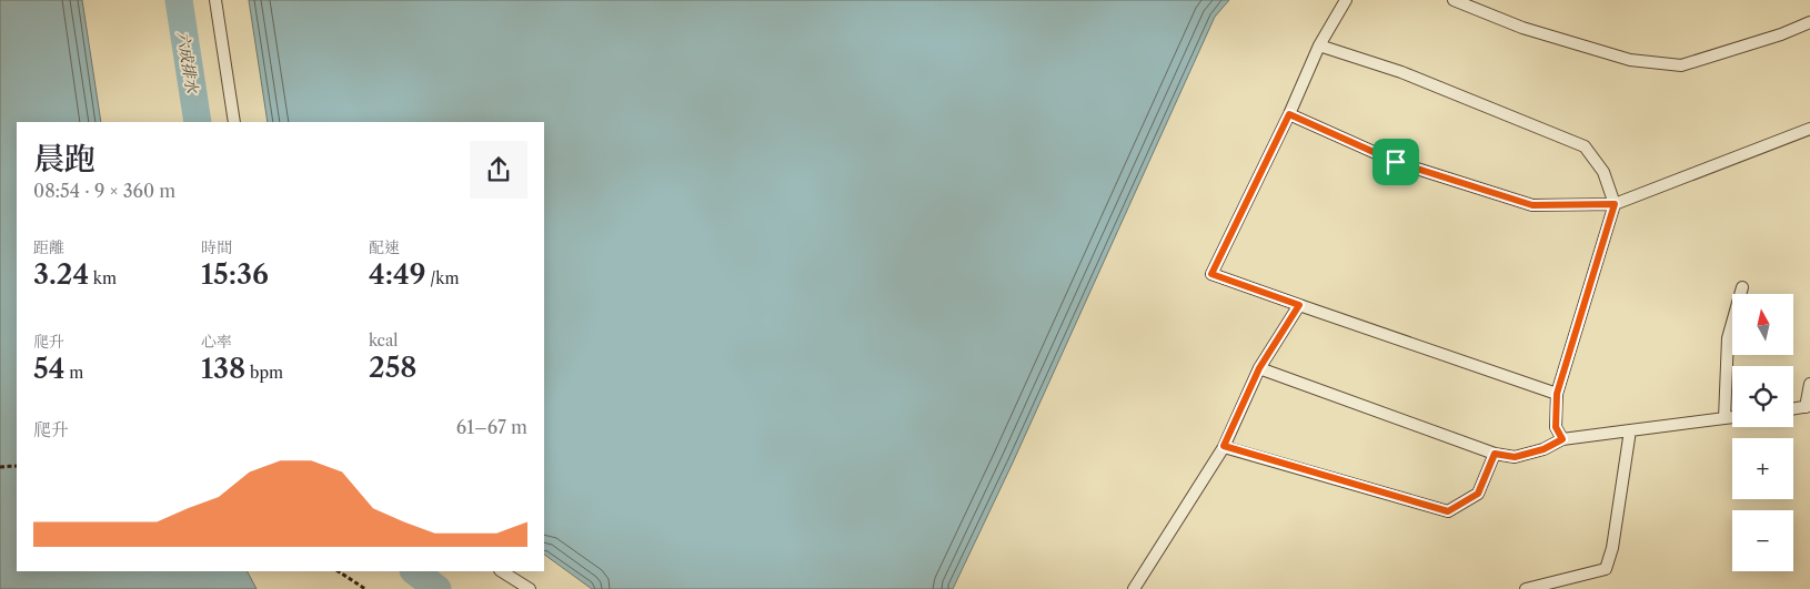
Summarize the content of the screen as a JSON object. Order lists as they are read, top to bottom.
{
  "water": ["六成排水"],
  "north": "top",
  "page": {
    "heading": ["晨跑", "08:54 · 9 × 360 m"],
    "stats": [
      ["距離", "3.24 km"],
      ["時間", "15:36"],
      ["配速", "4:49 /km"],
      ["爬升", "54 m"],
      ["心率", "138 bpm"],
      ["kcal", "258"]
    ],
    "map_buttons": ["+", "−"],
    "chart": ["爬升", "61–67 m"]
  }
}
